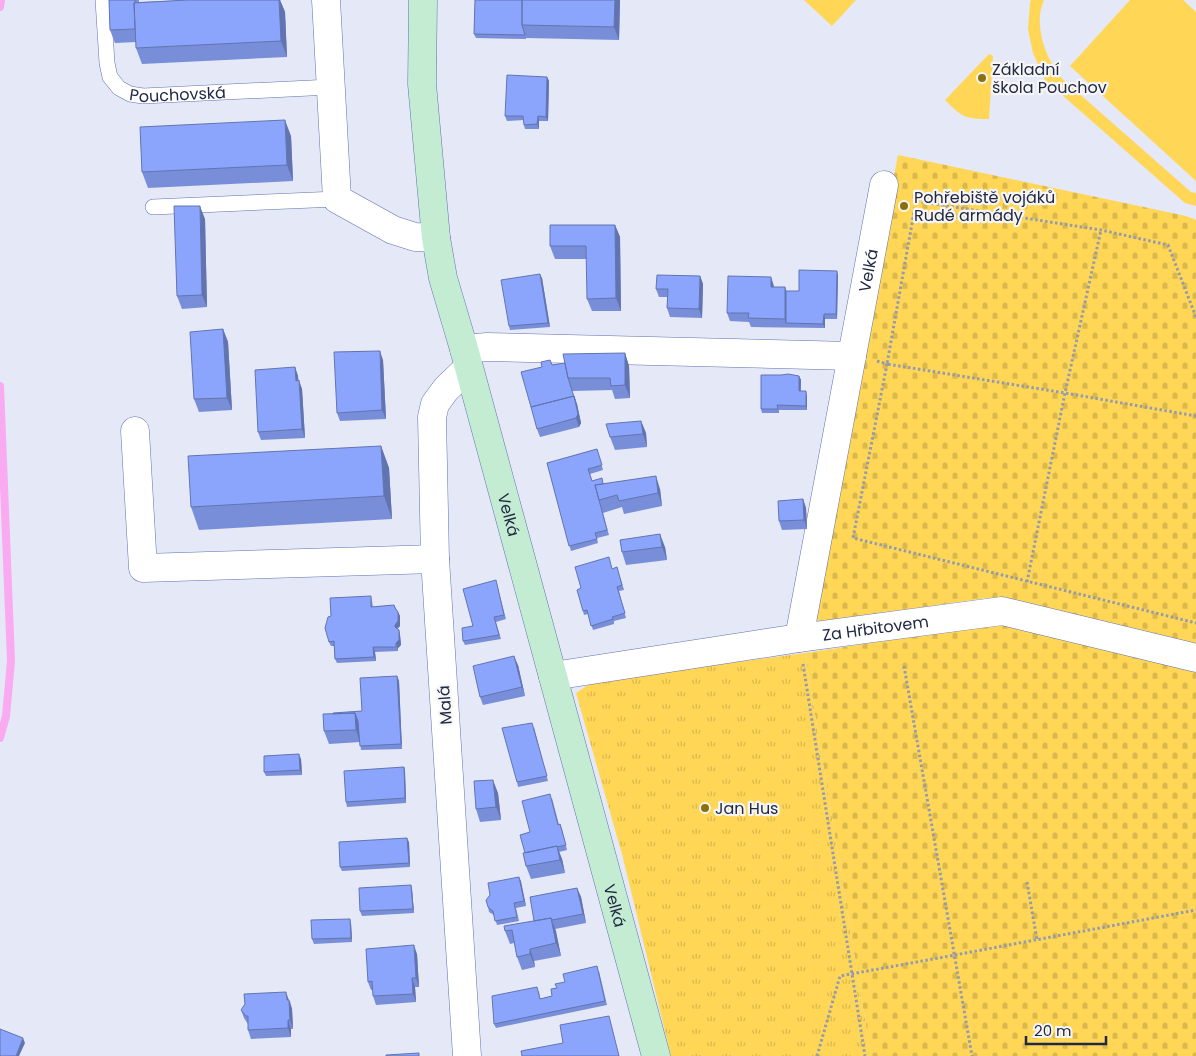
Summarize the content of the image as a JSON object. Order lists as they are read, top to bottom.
{
  "streets": {
    "street": ["Velká", "Za Hřbitovem", "Malá"],
    "lane": ["Pouchovská"]
  },
  "crossings": [
    ["Velká", "Za Hřbitovem"],
    ["Velká", "Malá"]
  ],
  "places": ["Základní škola Pouchov", "Pohřebiště vojáků Rudé armády", "Jan Hus"],
  "scale_bar": "20 m"
}
